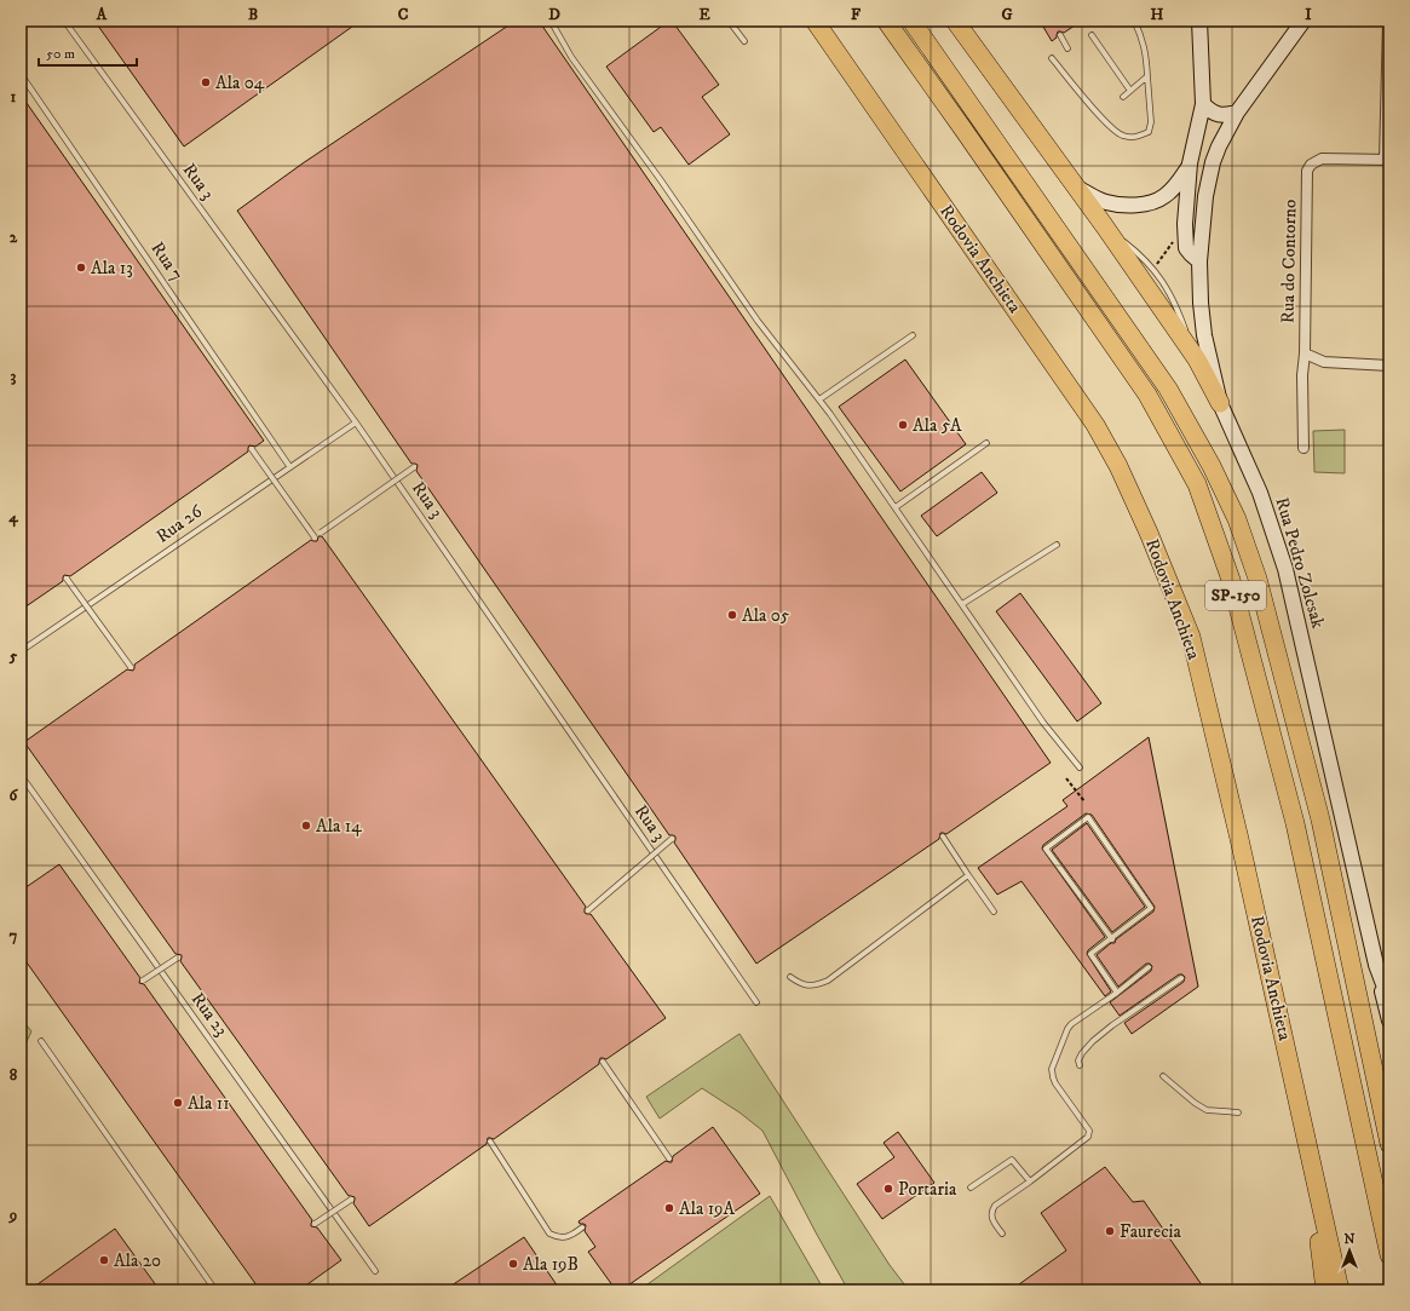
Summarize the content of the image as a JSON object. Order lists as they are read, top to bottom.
{
  "streets": {
    "highway": ["Rodovia Anchieta", "SP-150"],
    "main road": ["Rua Pedro Zolcsak"],
    "street": ["Rua do Contorno"],
    "lane": [
      "Rua 3",
      "Rua 7",
      "Rua 26",
      "Rua 23"
    ]
  },
  "crossings": [
    ["Rua 3", "Rua 26"],
    ["Rua 7", "Rua 26"]
  ],
  "places": [
    "Ala 04",
    "Ala 13",
    "Ala 5A",
    "Ala 05",
    "Ala 14",
    "Ala 11",
    "Portaria",
    "Ala 19A",
    "Faurecia",
    "Ala 20",
    "Ala 19B"
  ],
  "scale_bar": "50 m",
  "north": "top",
  "grid": {
    "columns": [
      "A",
      "B",
      "C",
      "D",
      "E",
      "F",
      "G",
      "H",
      "I"
    ],
    "rows": [
      "1",
      "2",
      "3",
      "4",
      "5",
      "6",
      "7",
      "8",
      "9"
    ]
  }
}
